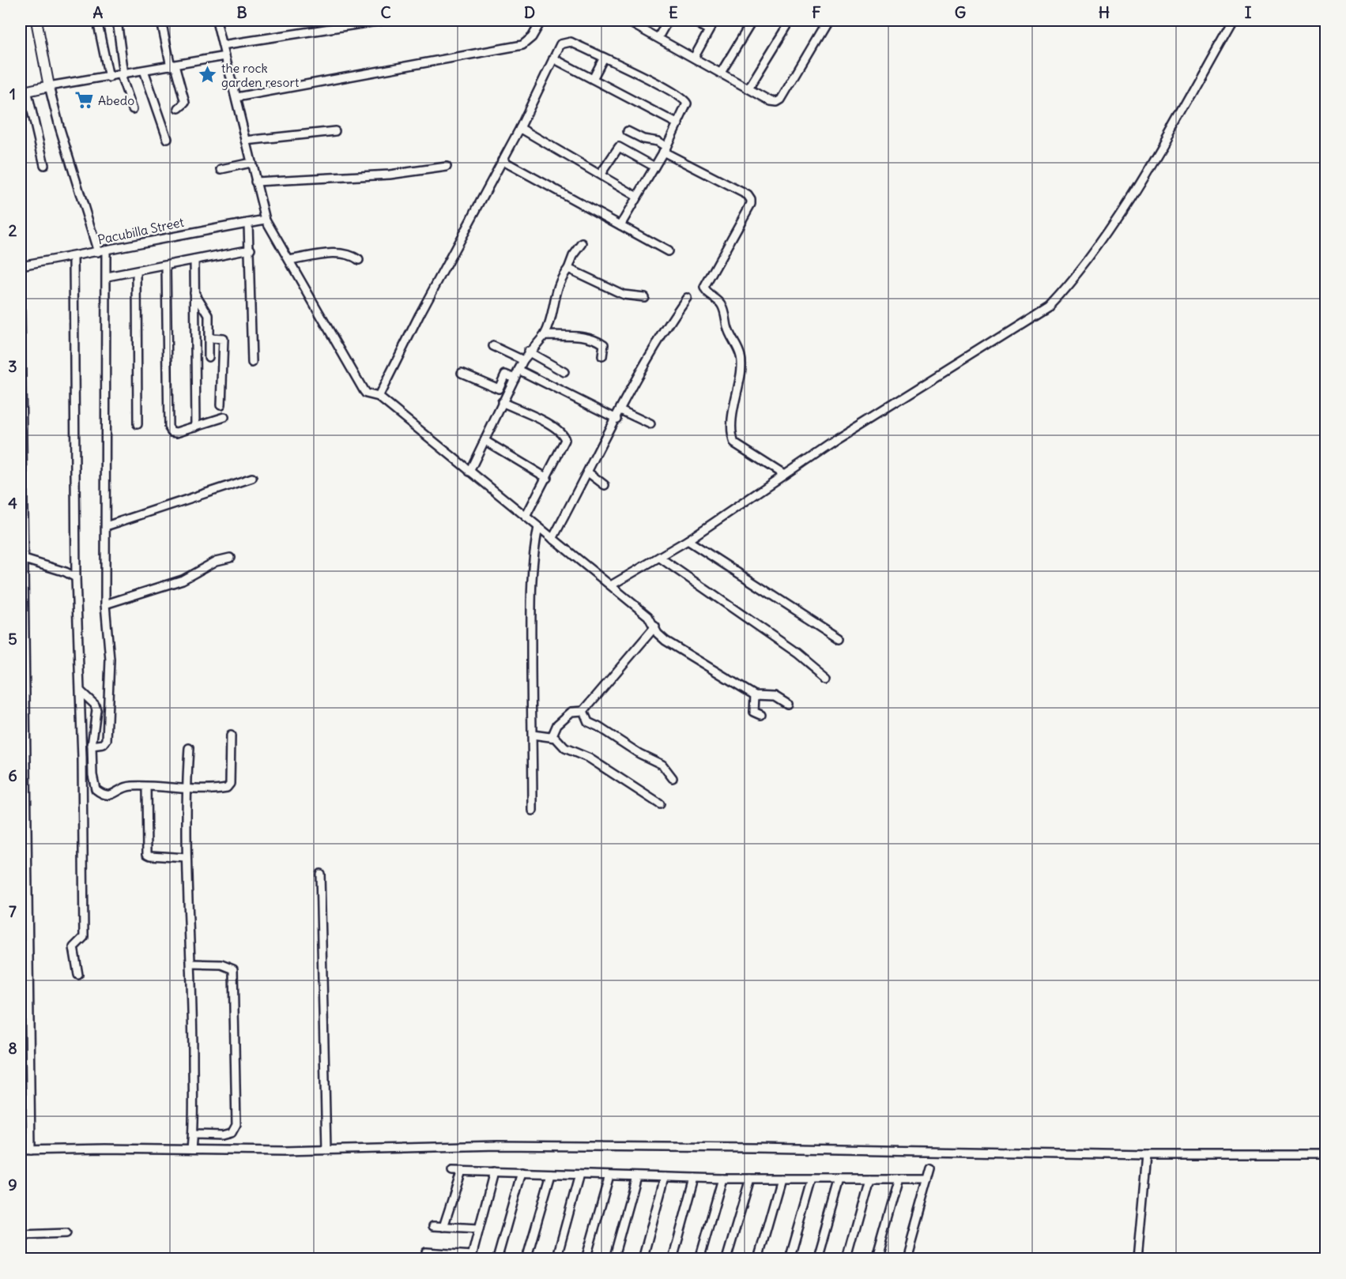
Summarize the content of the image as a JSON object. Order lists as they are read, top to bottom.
{
  "streets": {
    "street": ["Pacubilla Street"]
  },
  "places": {
    "place": ["the rock garden resort"],
    "supermarket": ["Abedo"]
  },
  "grid": {
    "columns": [
      "A",
      "B",
      "C",
      "D",
      "E",
      "F",
      "G",
      "H",
      "I"
    ],
    "rows": [
      "1",
      "2",
      "3",
      "4",
      "5",
      "6",
      "7",
      "8",
      "9"
    ]
  }
}
